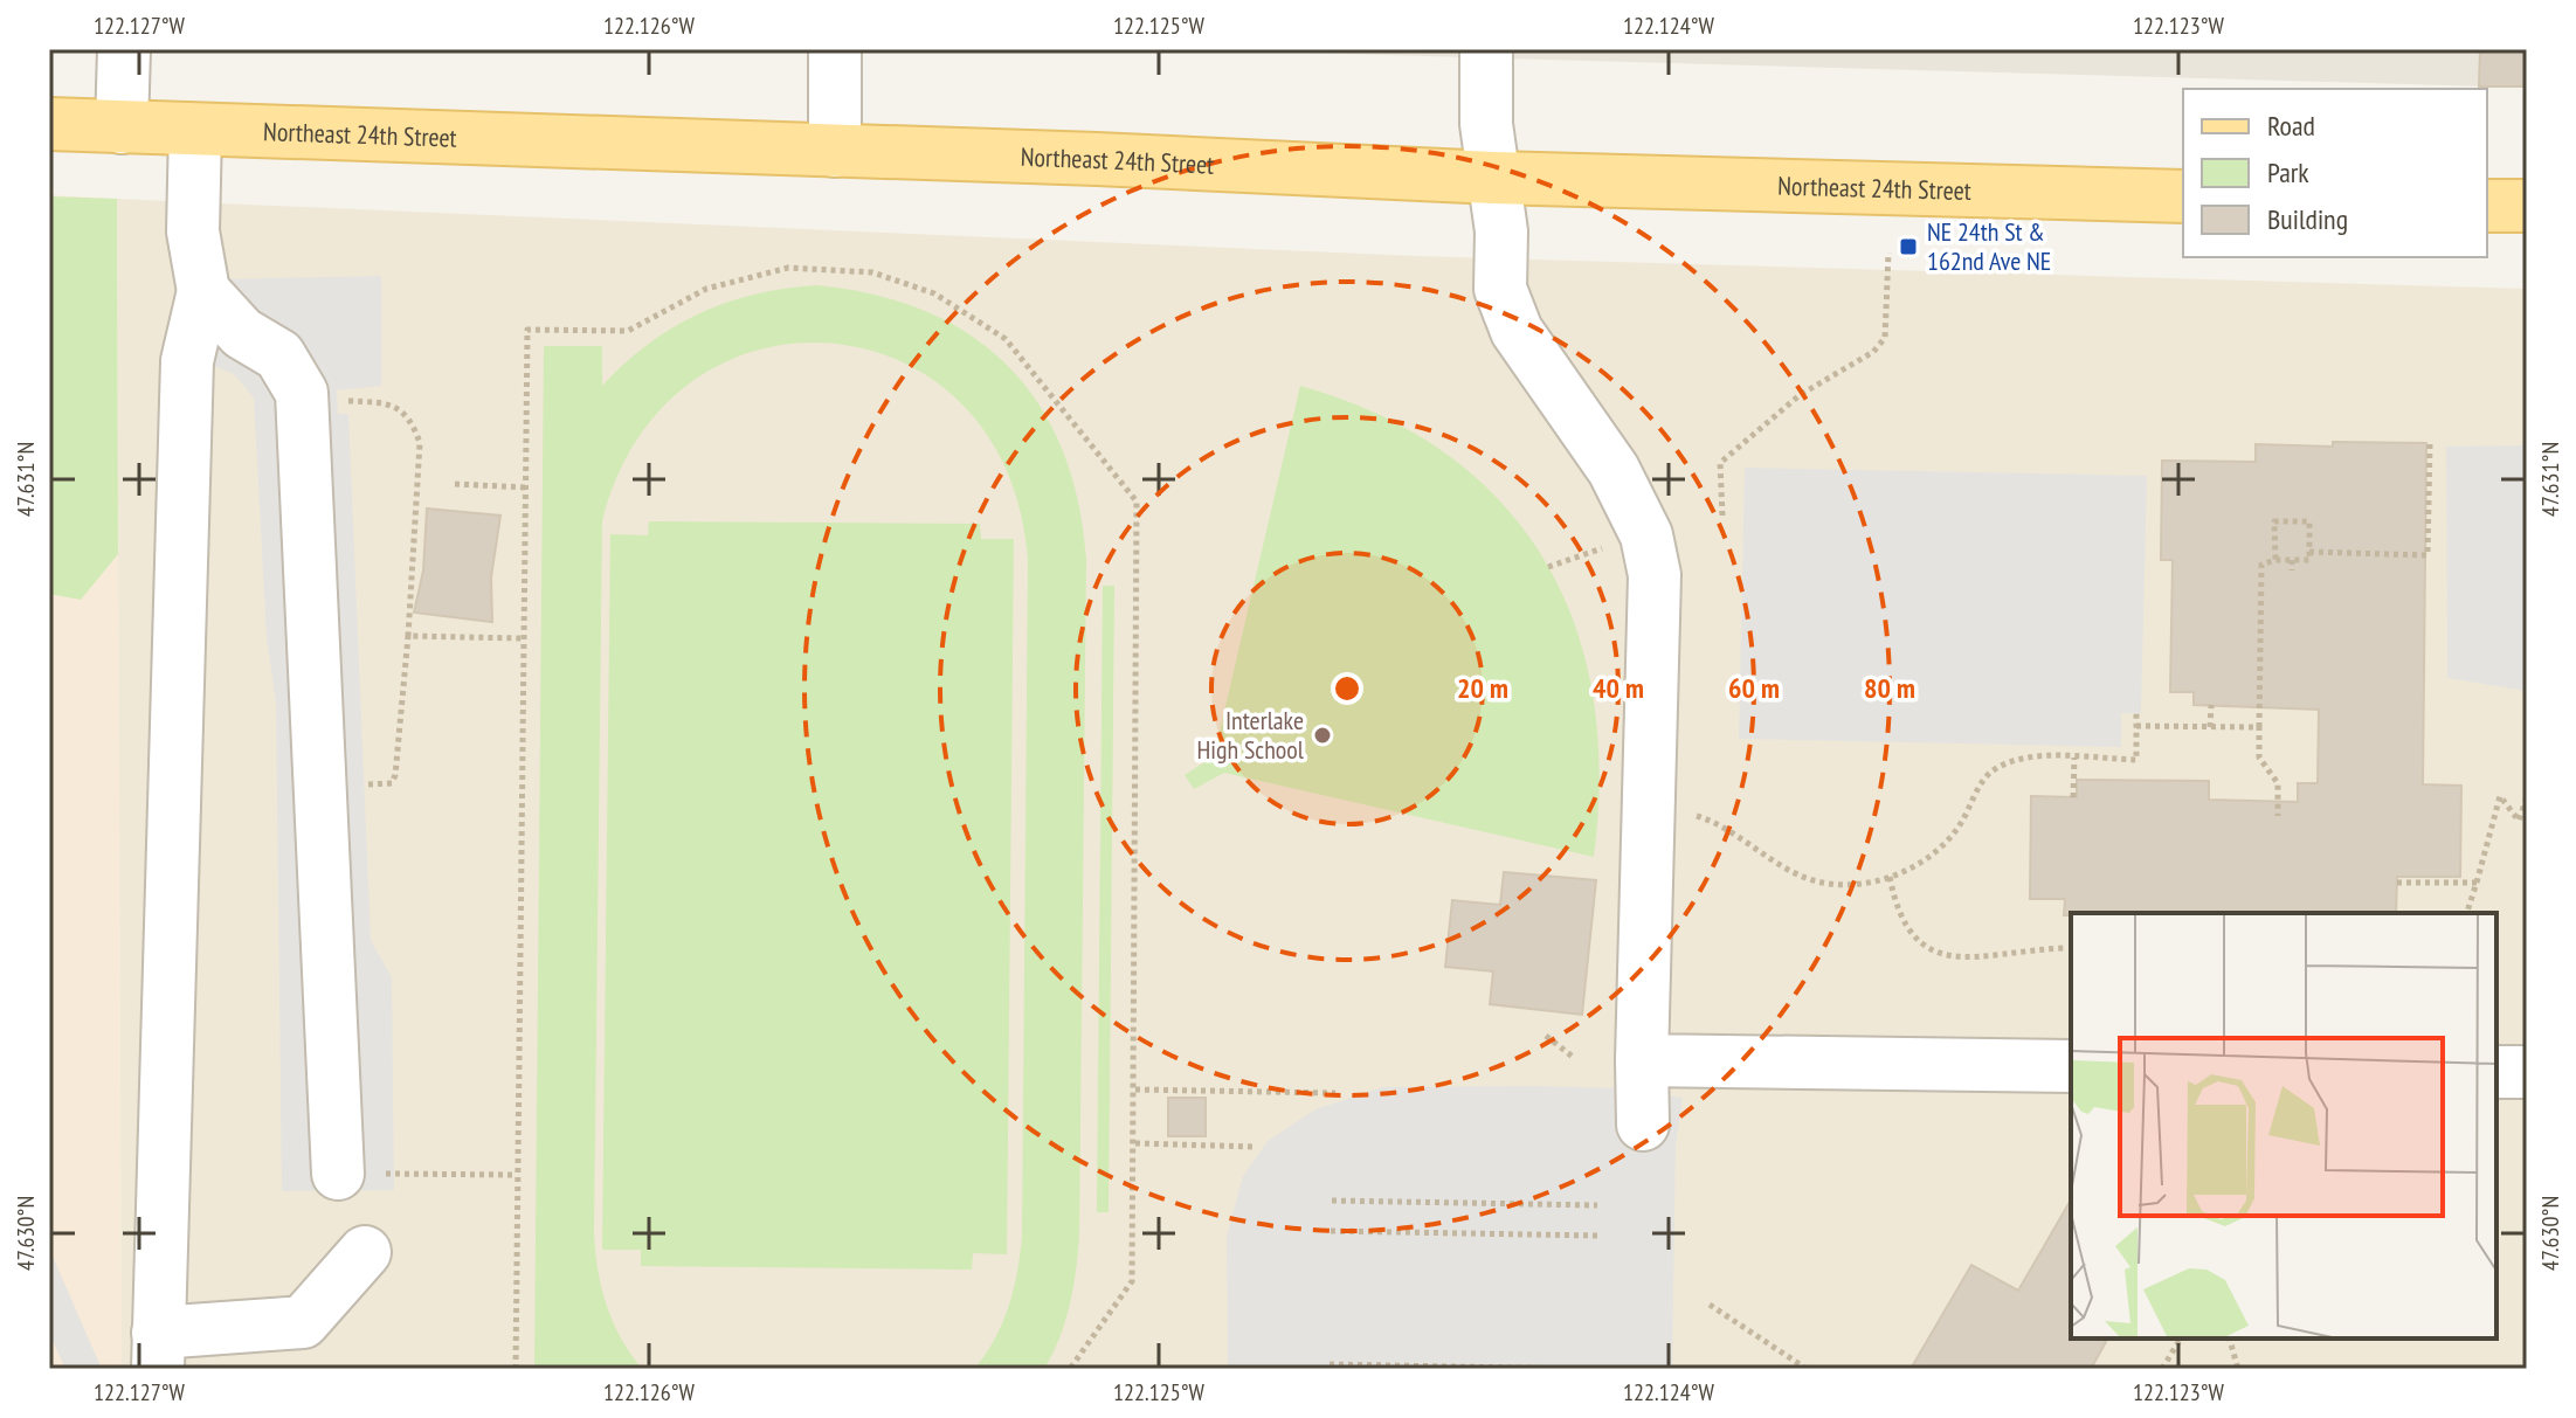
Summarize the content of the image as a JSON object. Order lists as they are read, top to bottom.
{
  "streets": {
    "main road": ["Northeast 24th Street"]
  },
  "places": {
    "transit": ["NE 24th St & 162nd Ave NE"],
    "other": ["Interlake High School"]
  },
  "legend": ["Road", "Park", "Building"],
  "coordinates": [
    "122.127°W",
    "122.126°W",
    "122.125°W",
    "122.124°W",
    "122.123°W",
    "47.631°N",
    "47.630°N"
  ],
  "rings": [
    "20 m",
    "40 m",
    "60 m",
    "80 m"
  ]
}
